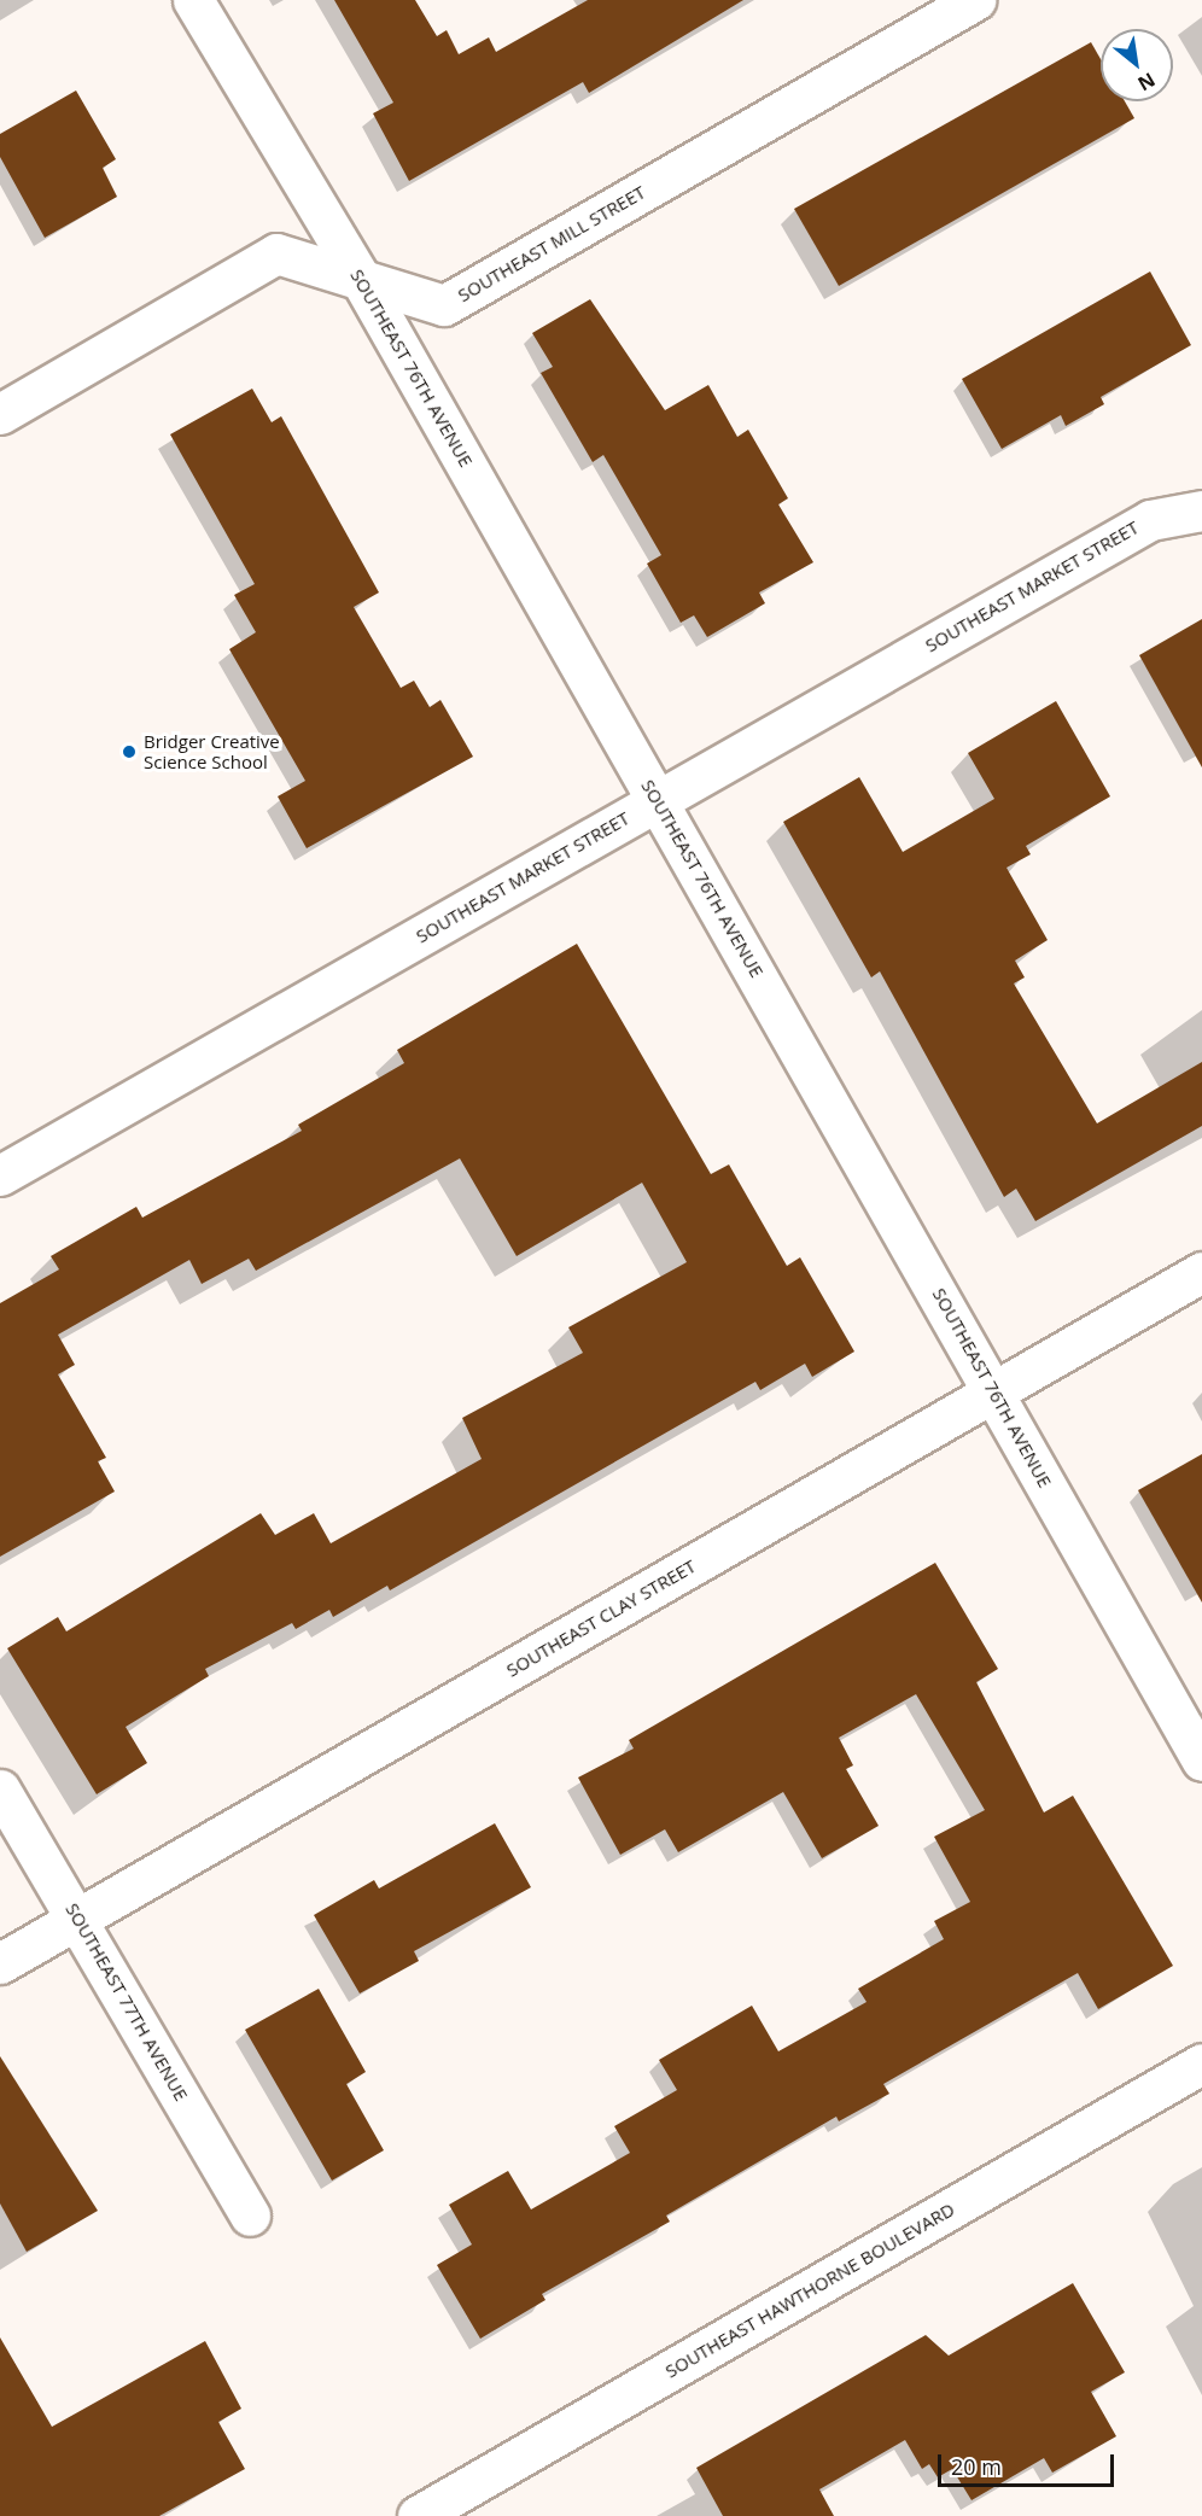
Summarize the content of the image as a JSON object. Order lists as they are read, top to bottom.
{
  "streets": {
    "street": [
      "SOUTHEAST MILL STREET",
      "SOUTHEAST 76TH AVENUE",
      "SOUTHEAST MARKET STREET",
      "SOUTHEAST CLAY STREET",
      "SOUTHEAST 77TH AVENUE",
      "SOUTHEAST HAWTHORNE BOULEVARD"
    ]
  },
  "crossings": [
    ["SOUTHEAST MILL STREET", "SOUTHEAST 76TH AVENUE"],
    ["SOUTHEAST 76TH AVENUE", "SOUTHEAST MARKET STREET"],
    ["SOUTHEAST 76TH AVENUE", "SOUTHEAST CLAY STREET"],
    ["SOUTHEAST CLAY STREET", "SOUTHEAST 77TH AVENUE"]
  ],
  "places": ["Bridger Creative Science School"],
  "scale_bar": "20 m",
  "north": "bottom right"
}
